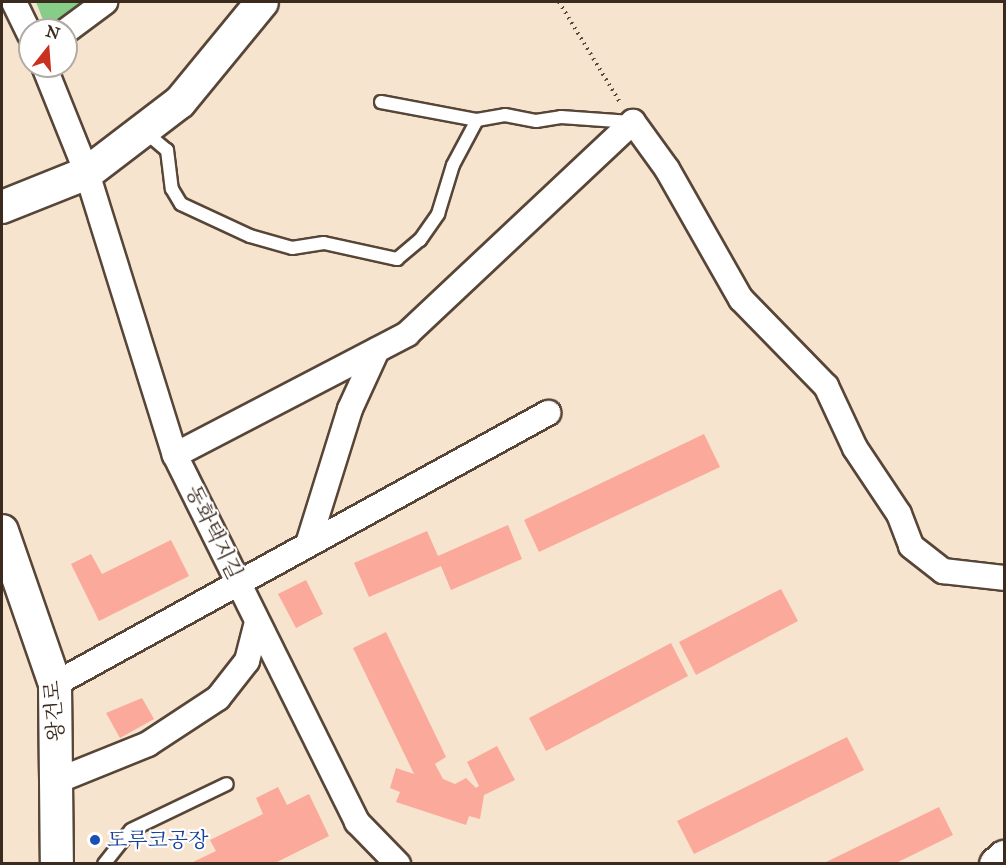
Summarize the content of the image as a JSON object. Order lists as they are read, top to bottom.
{
  "streets": {
    "street": ["동화택지길", "왕건로"]
  },
  "places": ["도루코공장"],
  "north": "top"
}
